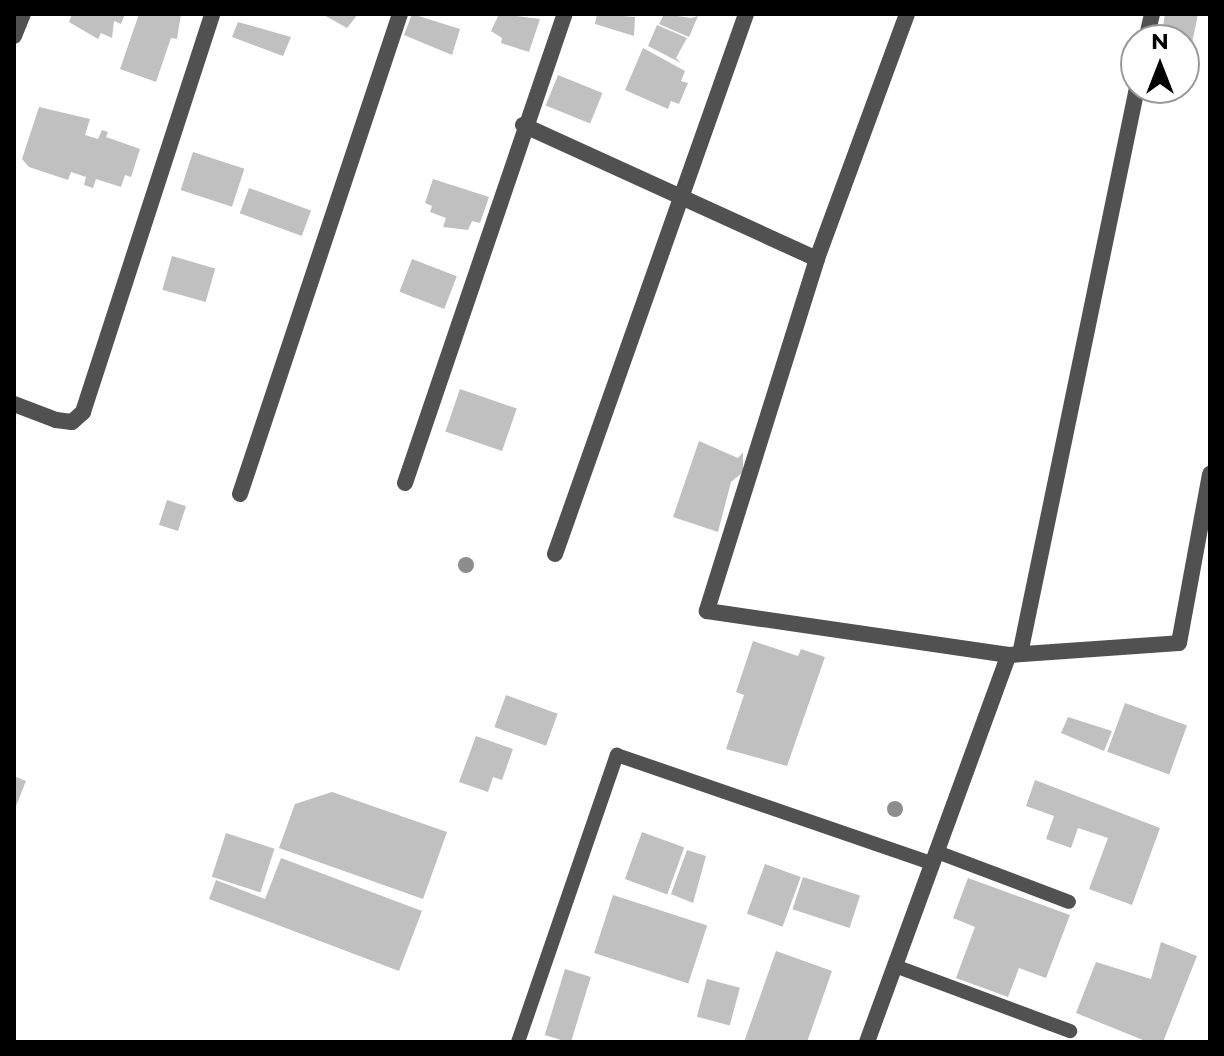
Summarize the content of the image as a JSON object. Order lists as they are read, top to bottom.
{
  "north": "top"
}
